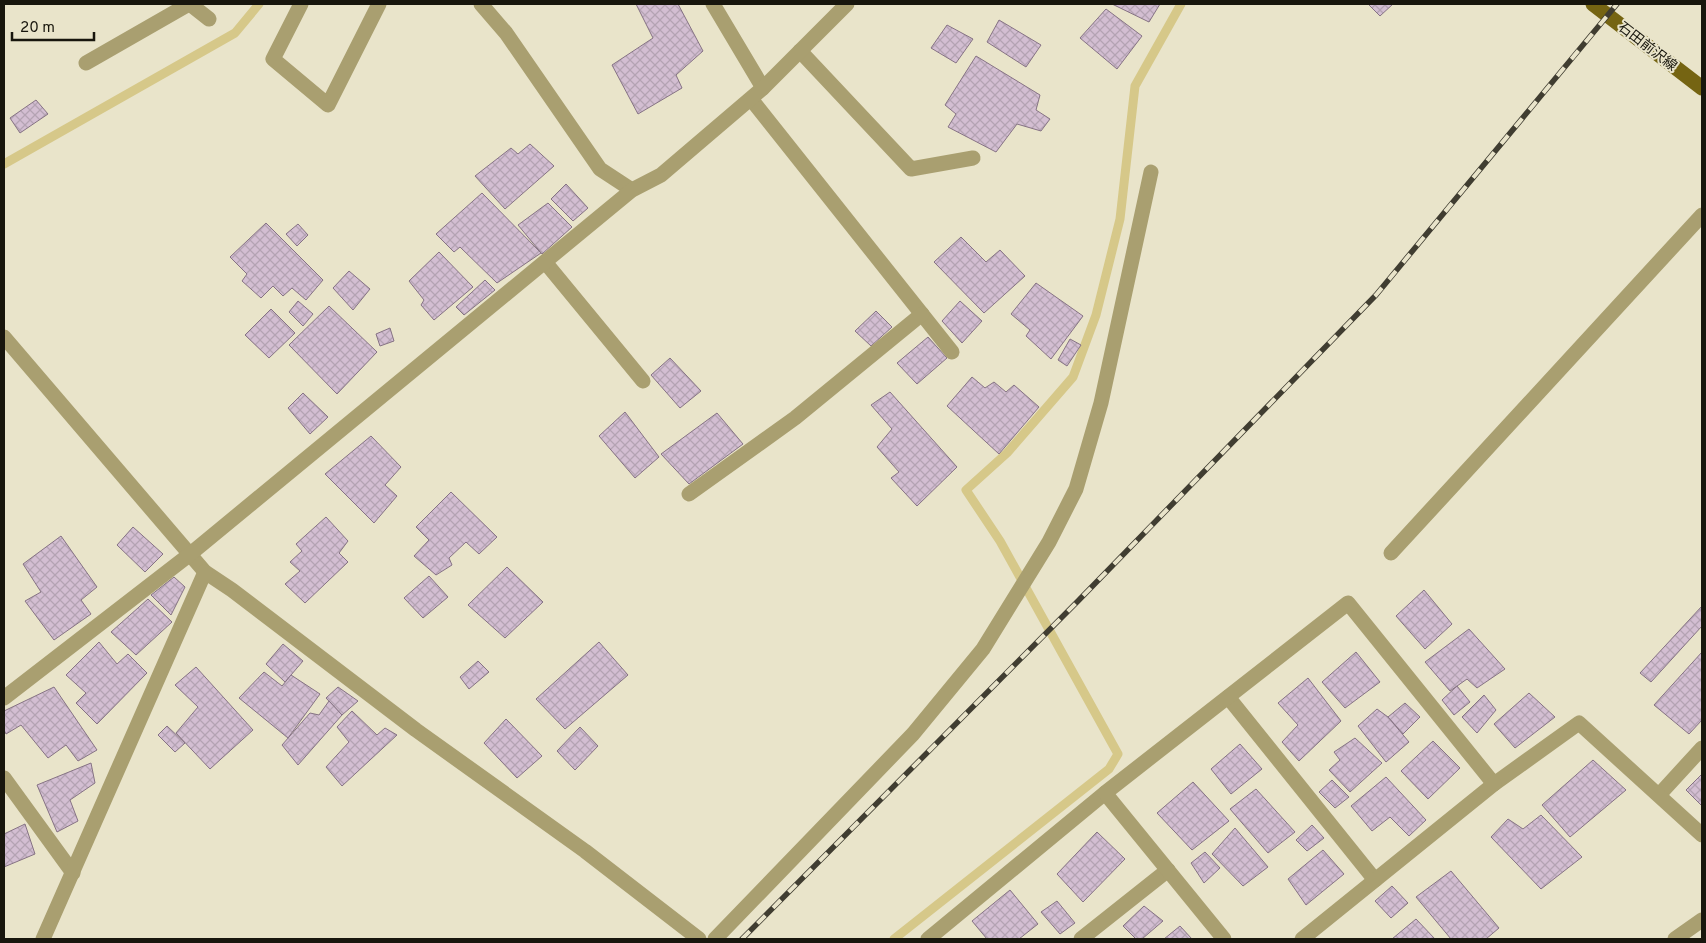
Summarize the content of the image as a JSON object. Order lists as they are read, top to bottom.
{
  "streets": {
    "main road": ["石田前沢線"]
  },
  "scale_bar": "20 m"
}
